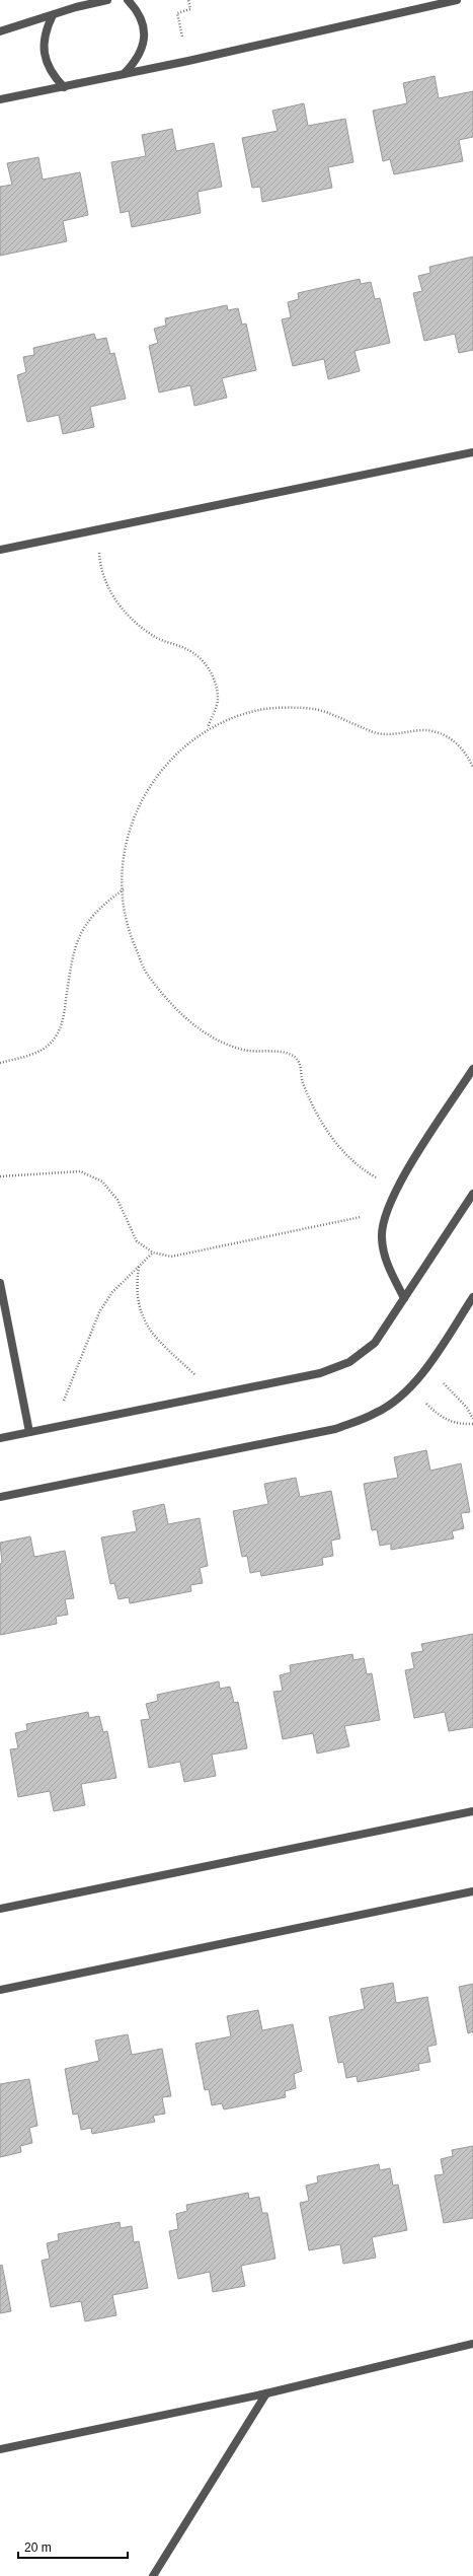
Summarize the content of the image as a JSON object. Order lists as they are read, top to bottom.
{
  "scale_bar": "20 m"
}
